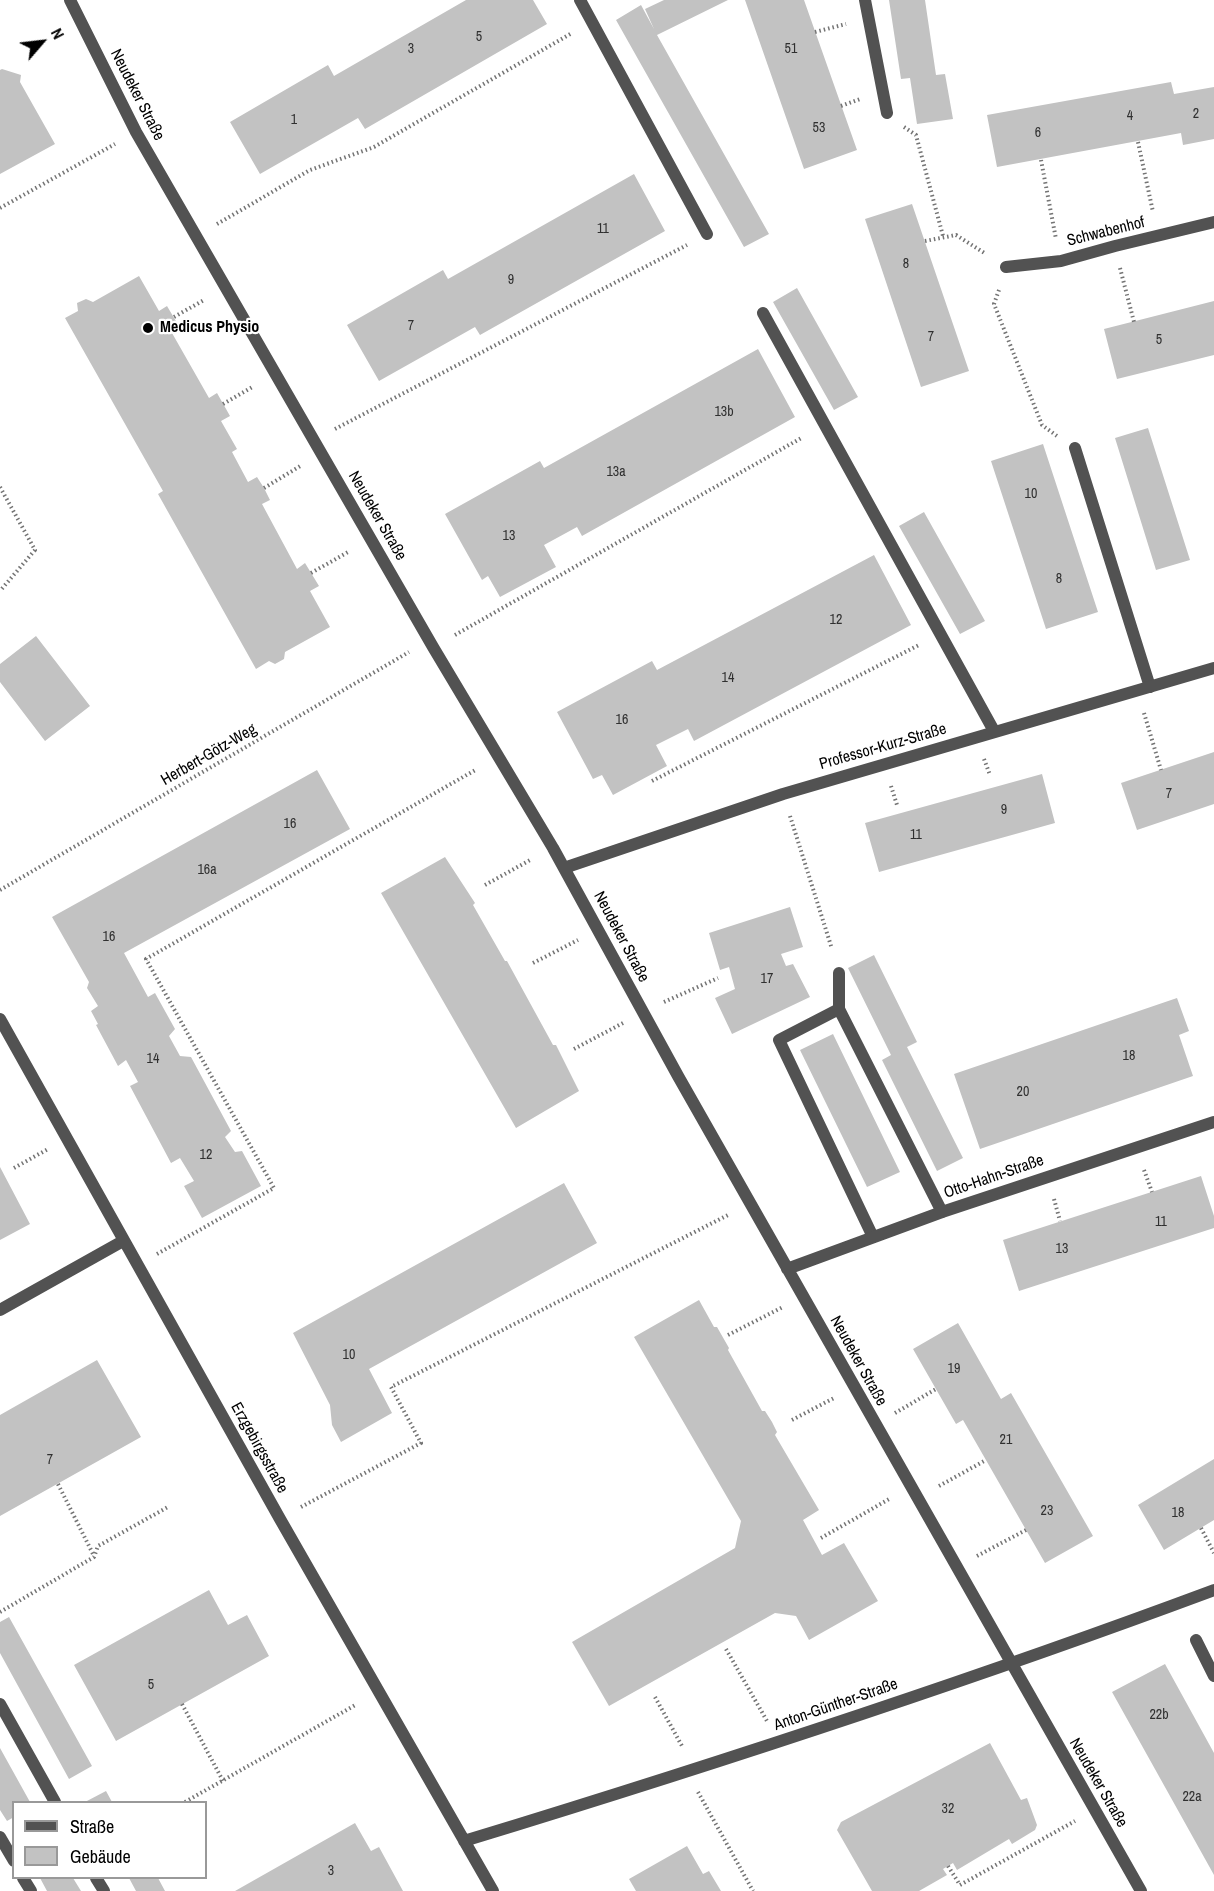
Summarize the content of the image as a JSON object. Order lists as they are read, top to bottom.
{
  "streets": {
    "street": [
      "Neudeker Straße",
      "Schwabenhof",
      "Professor-Kurz-Straße",
      "Otto-Hahn-Straße",
      "Erzgebirgsstraße",
      "Anton-Günther-Straße"
    ],
    "path": ["Herbert-Götz-Weg"]
  },
  "crossings": [
    ["Neudeker Straße", "Professor-Kurz-Straße"],
    ["Neudeker Straße", "Herbert-Götz-Weg"],
    ["Neudeker Straße", "Otto-Hahn-Straße"],
    ["Neudeker Straße", "Anton-Günther-Straße"],
    ["Erzgebirgsstraße", "Anton-Günther-Straße"]
  ],
  "places": ["Medicus Physio"],
  "house_numbers": [
    "5",
    "3",
    "51",
    "2",
    "4",
    "1",
    "53",
    "6",
    "11",
    "8",
    "9",
    "7",
    "7",
    "5",
    "13b",
    "13a",
    "10",
    "13",
    "8",
    "12",
    "14",
    "16",
    "7",
    "9",
    "16",
    "11",
    "16a",
    "16",
    "17",
    "18",
    "14",
    "20",
    "12",
    "11",
    "13",
    "10",
    "19",
    "21",
    "7",
    "23",
    "18",
    "5",
    "22b",
    "22a",
    "32",
    "3"
  ],
  "legend": ["Straße", "Gebäude"],
  "north": "top right"
}
